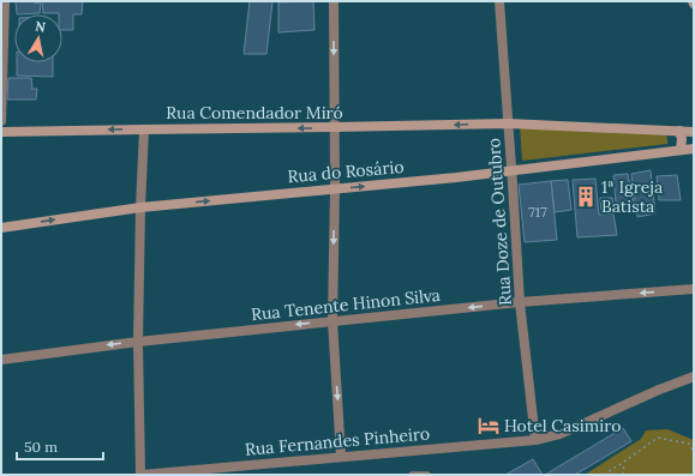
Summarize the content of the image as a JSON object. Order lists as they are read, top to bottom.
{
  "streets": {
    "main road": ["Rua Comendador Miró", "Rua do Rosário"],
    "street": ["Rua Doze de Outubro", "Rua Tenente Hinon Silva", "Rua Fernandes Pinheiro"]
  },
  "crossings": [
    ["Rua Comendador Miró", "Rua Doze de Outubro"],
    ["Rua do Rosário", "Rua Doze de Outubro"],
    ["Rua Doze de Outubro", "Rua Tenente Hinon Silva"],
    ["Rua Doze de Outubro", "Rua Fernandes Pinheiro"]
  ],
  "one_way": ["Rua Comendador Miró", "Rua do Rosário", "Rua Tenente Hinon Silva"],
  "places": {
    "building": ["1ª Igreja Batista"],
    "hotel": ["Hotel Casimiro"]
  },
  "house_numbers": ["717"],
  "scale_bar": "50 m",
  "north": "top"
}
